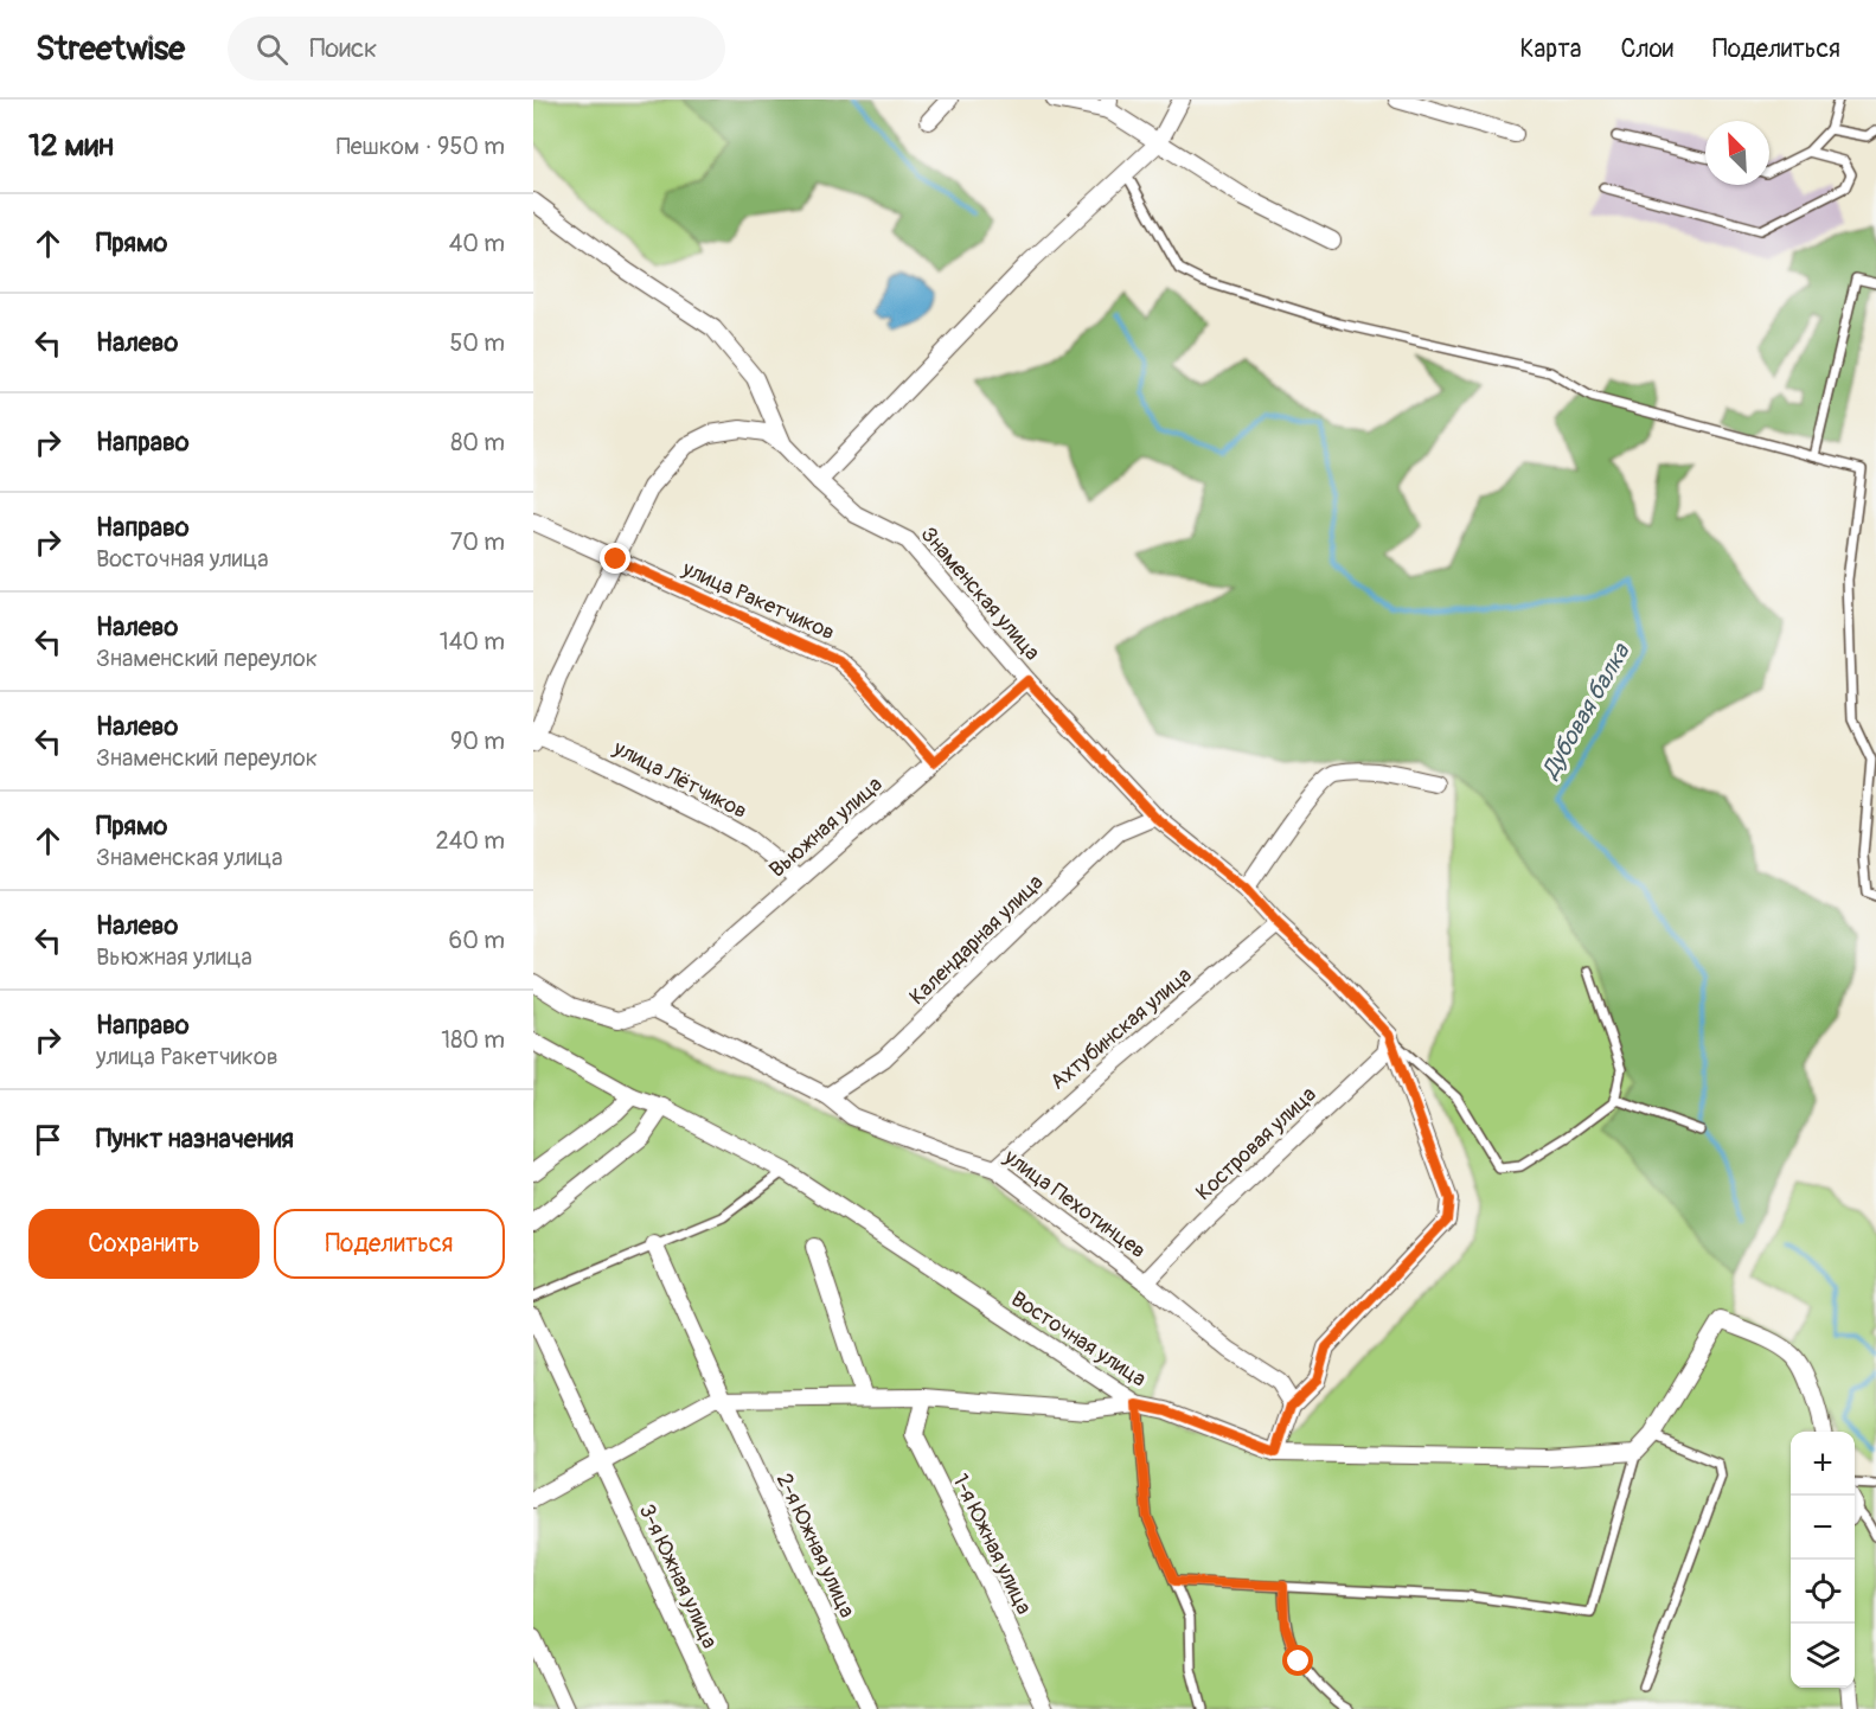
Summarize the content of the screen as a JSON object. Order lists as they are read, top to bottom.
{
  "streets": {
    "street": [
      "Знаменская улица",
      "улица Ракетчиков",
      "улица Лётчиков",
      "Вьюжная улица",
      "Календарная улица",
      "Ахтубинская улица",
      "Костровая улица",
      "улица Пехотинцев",
      "Восточная улица",
      "1-я Южная улица",
      "2-я Южная улица",
      "3-я Южная улица"
    ]
  },
  "crossings": [
    ["Знаменская улица", "Вьюжная улица"],
    ["Знаменская улица", "Календарная улица"],
    ["Знаменская улица", "Ахтубинская улица"],
    ["Знаменская улица", "Костровая улица"],
    ["улица Ракетчиков", "Вьюжная улица"],
    ["улица Лётчиков", "Вьюжная улица"],
    ["Вьюжная улица", "улица Пехотинцев"],
    ["Календарная улица", "улица Пехотинцев"],
    ["Ахтубинская улица", "улица Пехотинцев"],
    ["Костровая улица", "улица Пехотинцев"]
  ],
  "water": ["Дубовая балка"],
  "north": "top left",
  "page": {
    "header": "Streetwise",
    "search": "Поиск",
    "nav": ["Карта", "Слои", "Поделиться"],
    "heading": ["12 мин", "Пешком · 950 m"],
    "list": [
      ["Прямо", "40 m"],
      ["Налево", "50 m"],
      ["Направо", "80 m"],
      ["Направо", "Восточная улица", "70 m"],
      ["Налево", "Знаменский переулок", "140 m"],
      ["Налево", "Знаменский переулок", "90 m"],
      ["Прямо", "Знаменская улица", "240 m"],
      ["Налево", "Вьюжная улица", "60 m"],
      ["Направо", "улица Ракетчиков", "180 m"],
      "Пункт назначения"
    ],
    "buttons": ["Сохранить", "Поделиться"],
    "map_buttons": ["+", "−"]
  }
}
